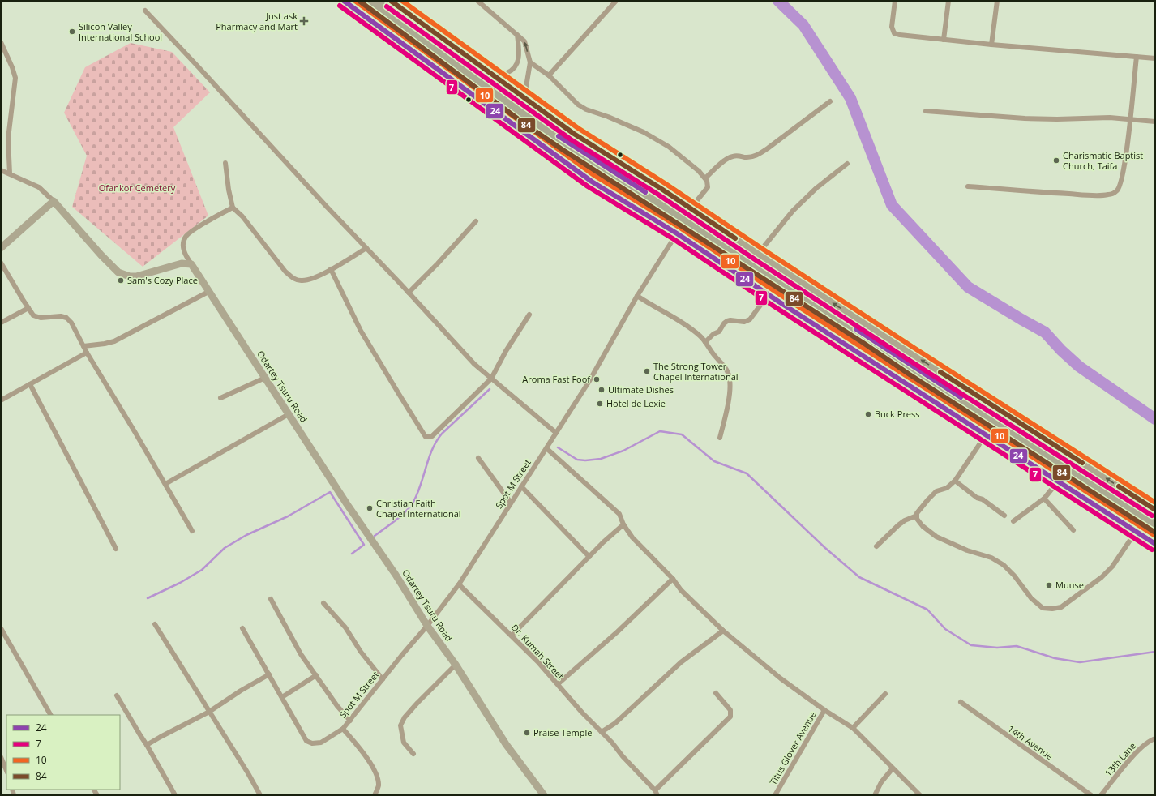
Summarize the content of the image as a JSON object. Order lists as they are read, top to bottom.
{
  "streets": {
    "main road": ["Odartey Tsuru Road"],
    "street": [
      "Spot M Street",
      "Dr. Kumah Street",
      "14th Avenue",
      "Titus Glover Avenue",
      "13th Lane"
    ]
  },
  "crossings": [
    ["Odartey Tsuru Road", "Spot M Street"],
    ["Spot M Street", "Dr. Kumah Street"]
  ],
  "parks": ["Ofankor Cemetery"],
  "places": {
    "health": ["Just ask Pharmacy and Mart"],
    "other": [
      "Silicon Valley International School",
      "Charismatic Baptist Church, Taifa",
      "Sam's Cozy Place",
      "The Strong Tower Chapel International",
      "Aroma Fast Foof",
      "Ultimate Dishes",
      "Hotel de Lexie",
      "Buck Press",
      "Christian Faith Chapel International",
      "Muuse",
      "Praise Temple"
    ]
  },
  "lines": [
    "transit line 24",
    "transit line 10",
    "transit line 84",
    "transit line 7"
  ],
  "legend": [
    "24",
    "7",
    "10",
    "84"
  ]
}
